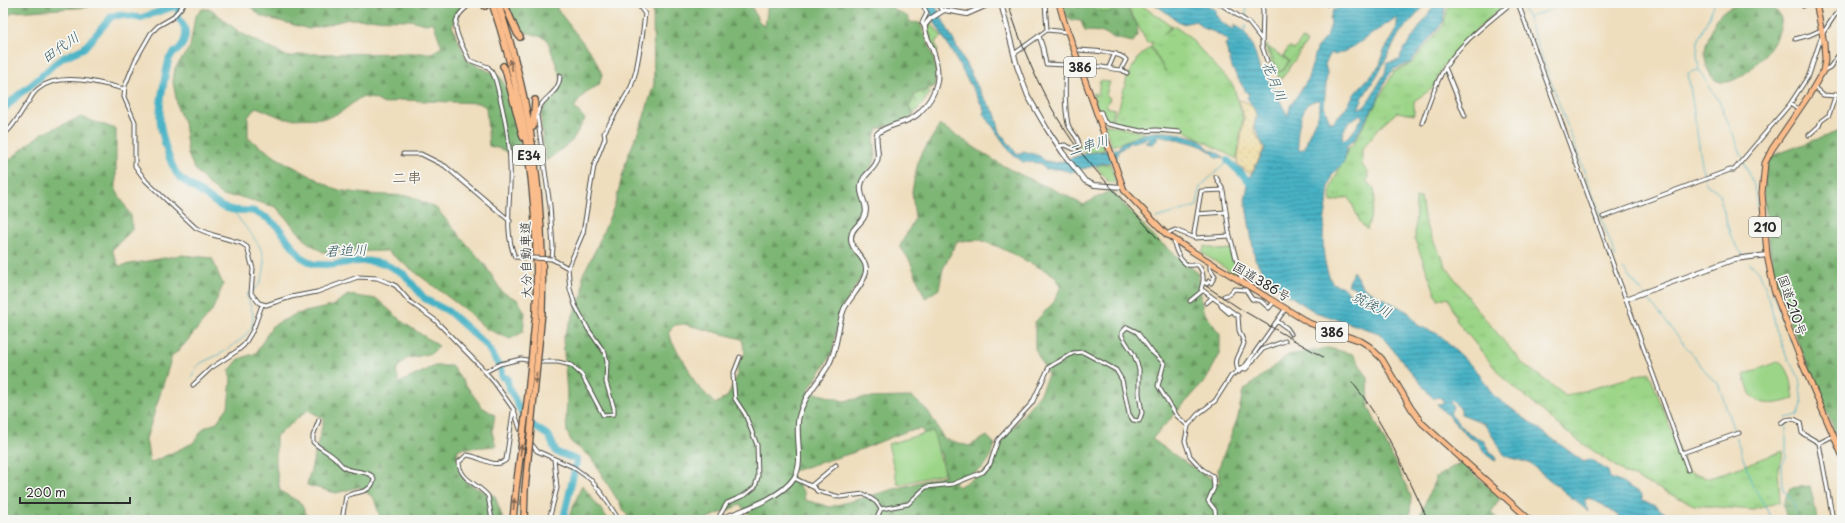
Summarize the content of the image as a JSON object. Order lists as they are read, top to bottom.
{
  "streets": {
    "highway": [
      "386",
      "E34",
      "210",
      "大分自動車道",
      "国道386号",
      "国道210号"
    ]
  },
  "districts": ["二串"],
  "water": [
    "田代川",
    "花月川",
    "二串川",
    "君迫川",
    "筑後川"
  ],
  "scale_bar": "200 m"
}
